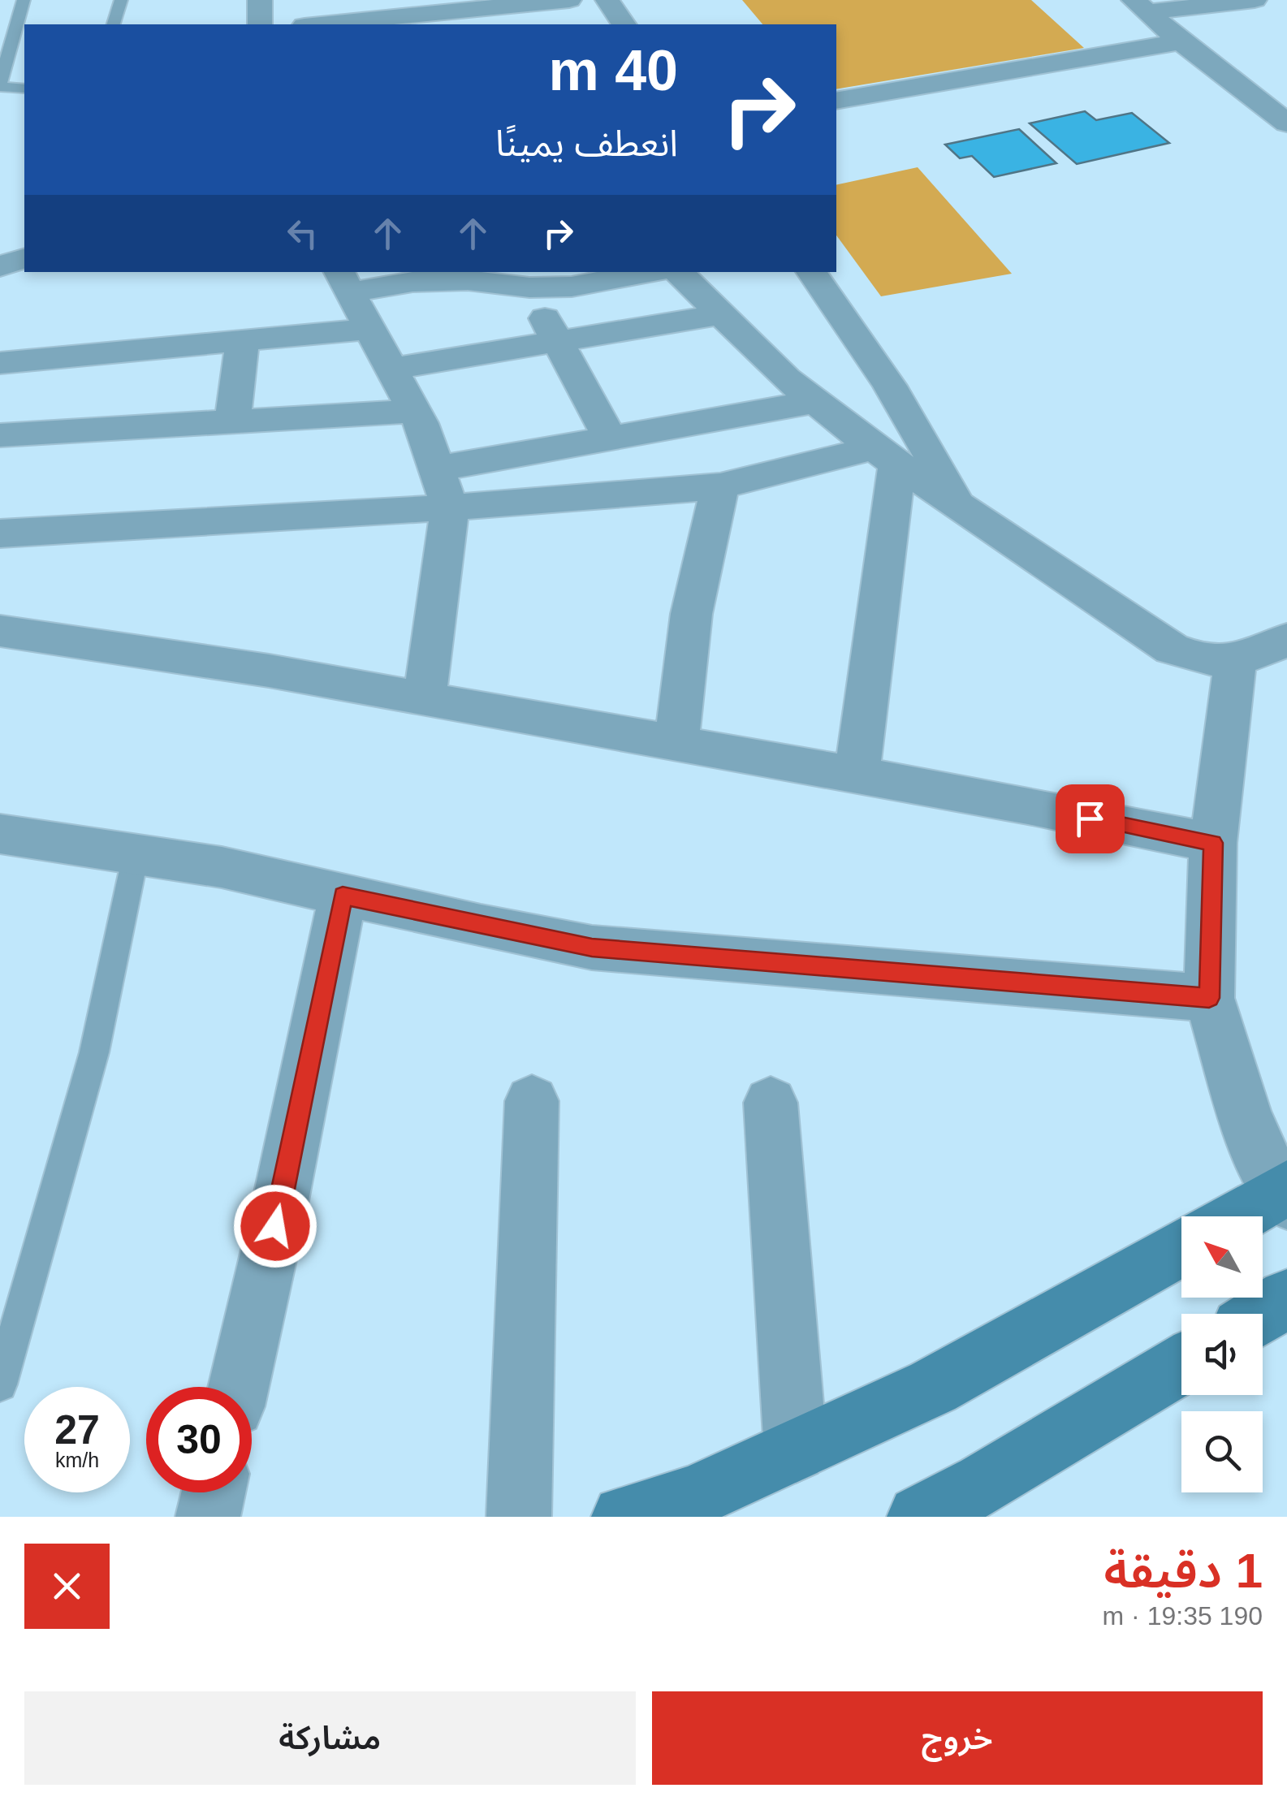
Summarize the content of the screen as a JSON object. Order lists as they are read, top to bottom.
{
  "north": "top left",
  "page": {
    "turn": ["40 m", "انعطف يمينًا"],
    "speed": "27 km/h",
    "limit": "30",
    "heading": ["1 دقيقة", "190 m · 19:35"],
    "buttons": ["خروج", "مشاركة"]
  }
}
